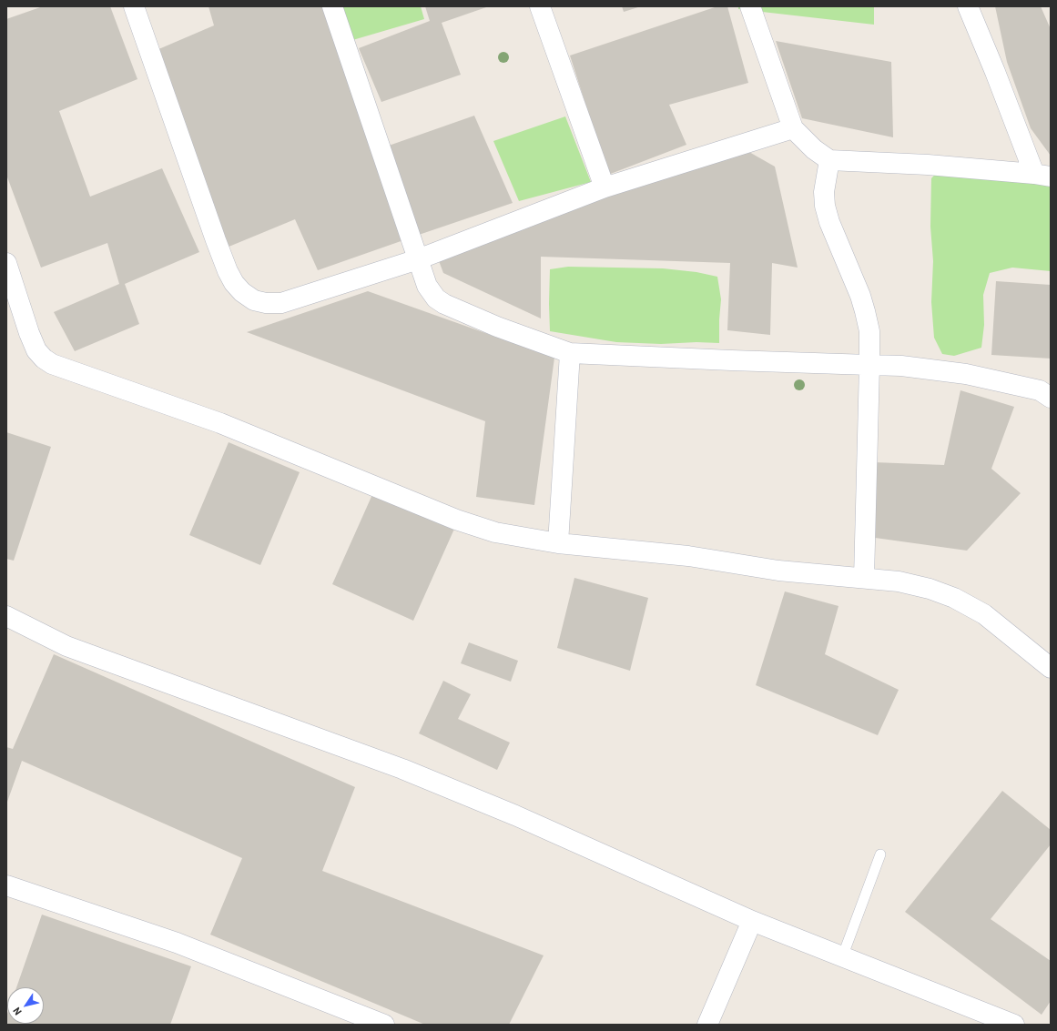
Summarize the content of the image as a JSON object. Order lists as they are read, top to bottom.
{
  "north": "bottom left"
}
